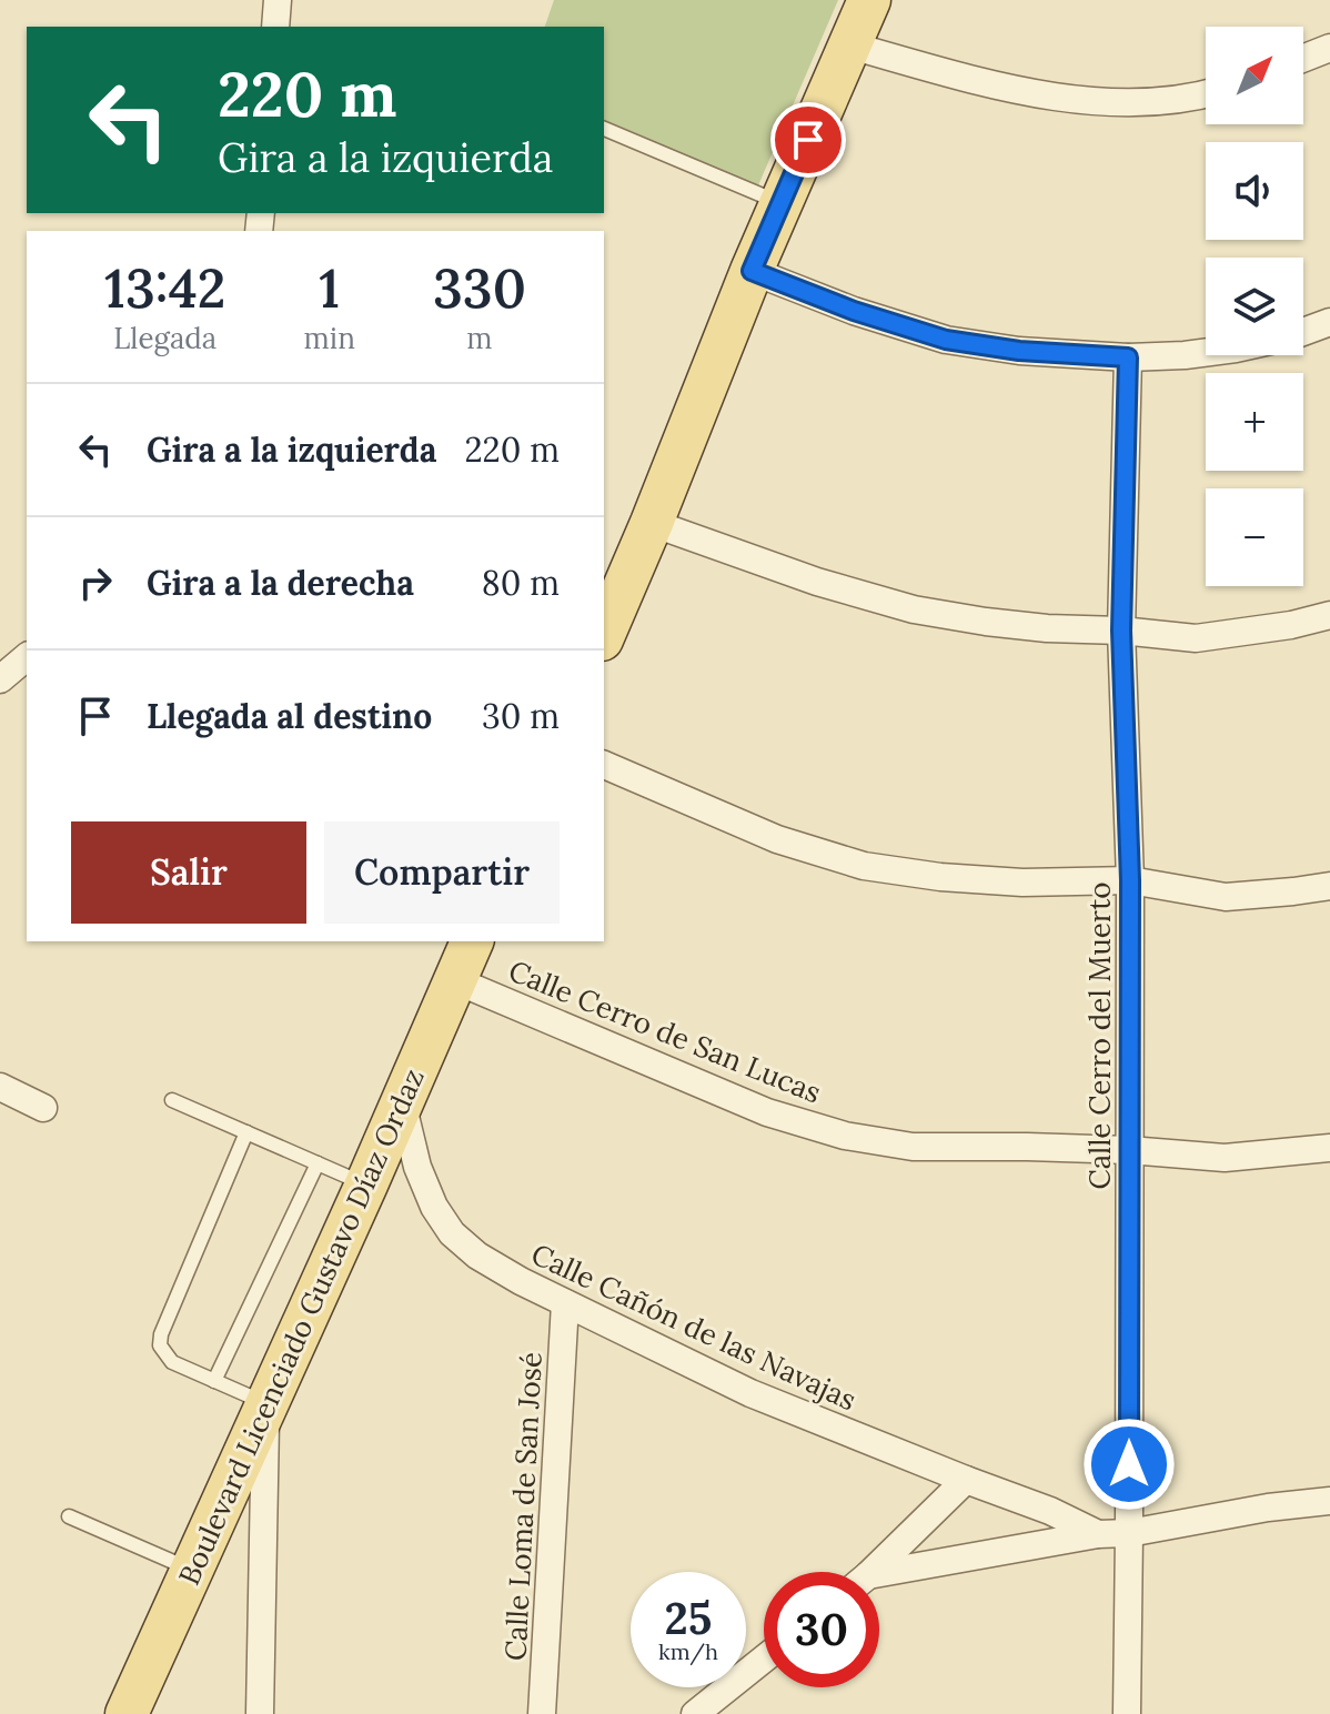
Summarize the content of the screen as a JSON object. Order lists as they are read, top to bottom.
{
  "streets": {
    "main road": ["Boulevard Licenciado Gustavo Díaz Ordaz"],
    "street": [
      "Calle Cerro de San Lucas",
      "Calle Cerro del Muerto",
      "Calle Cañón de las Navajas",
      "Calle Loma de San José"
    ]
  },
  "crossings": [
    ["Calle Cerro de San Lucas", "Calle Cerro del Muerto"],
    ["Calle Cerro de San Lucas", "Boulevard Licenciado Gustavo Díaz Ordaz"],
    ["Boulevard Licenciado Gustavo Díaz Ordaz", "Calle Cañón de las Navajas"],
    ["Calle Cañón de las Navajas", "Calle Loma de San José"]
  ],
  "north": "top right",
  "page": {
    "map_buttons": ["+", "−"],
    "turn": ["220 m", "Gira a la izquierda"],
    "eta": [
      "13:42",
      "Llegada",
      "1",
      "min",
      "330",
      "m"
    ],
    "list": [
      {
        "name": "Gira a la izquierda",
        "value": "220 m"
      },
      {
        "name": "Gira a la derecha",
        "value": "80 m"
      },
      {
        "name": "Llegada al destino",
        "value": "30 m"
      }
    ],
    "buttons": ["Salir", "Compartir"],
    "speed": "25 km/h",
    "limit": "30"
  }
}
